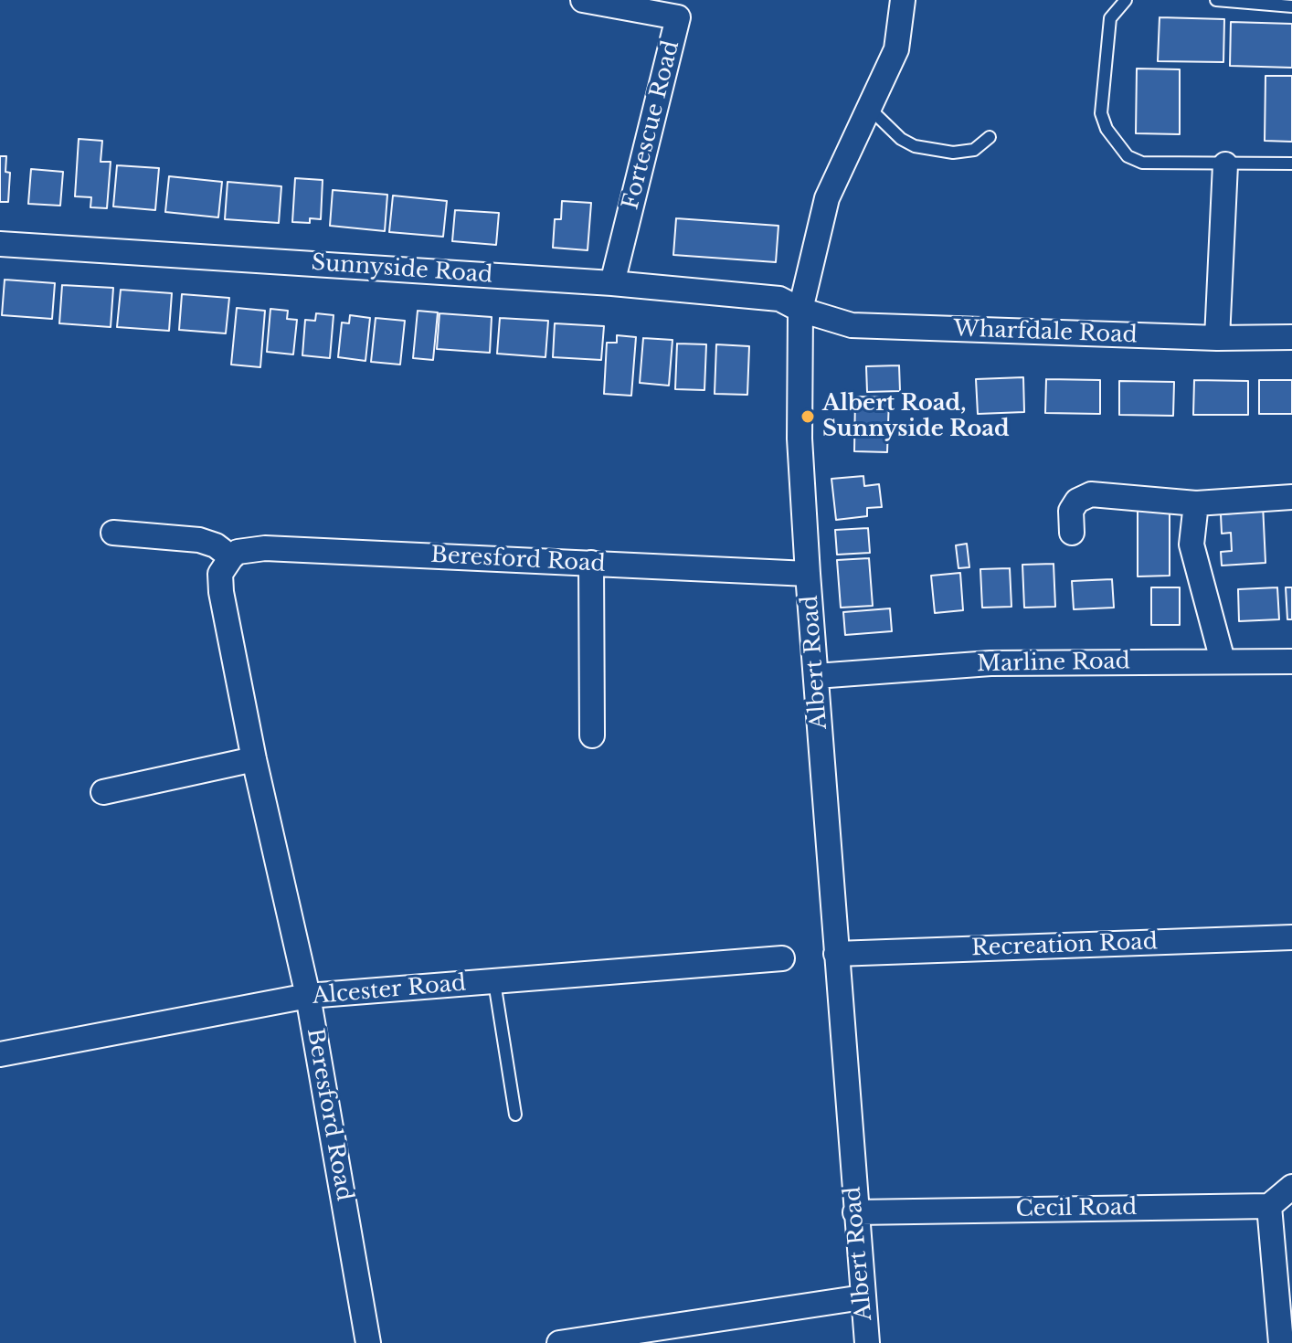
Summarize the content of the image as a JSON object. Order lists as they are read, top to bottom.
{
  "streets": {
    "street": [
      "Fortescue Road",
      "Sunnyside Road",
      "Wharfdale Road",
      "Beresford Road",
      "Albert Road",
      "Marline Road",
      "Recreation Road",
      "Alcester Road",
      "Cecil Road"
    ]
  },
  "crossings": [
    ["Fortescue Road", "Sunnyside Road"],
    ["Sunnyside Road", "Wharfdale Road"],
    ["Sunnyside Road", "Albert Road"],
    ["Wharfdale Road", "Albert Road"],
    ["Beresford Road", "Albert Road"],
    ["Beresford Road", "Alcester Road"],
    ["Albert Road", "Marline Road"],
    ["Albert Road", "Recreation Road"],
    ["Albert Road", "Cecil Road"]
  ],
  "places": ["Albert Road, Sunnyside Road"]
}
